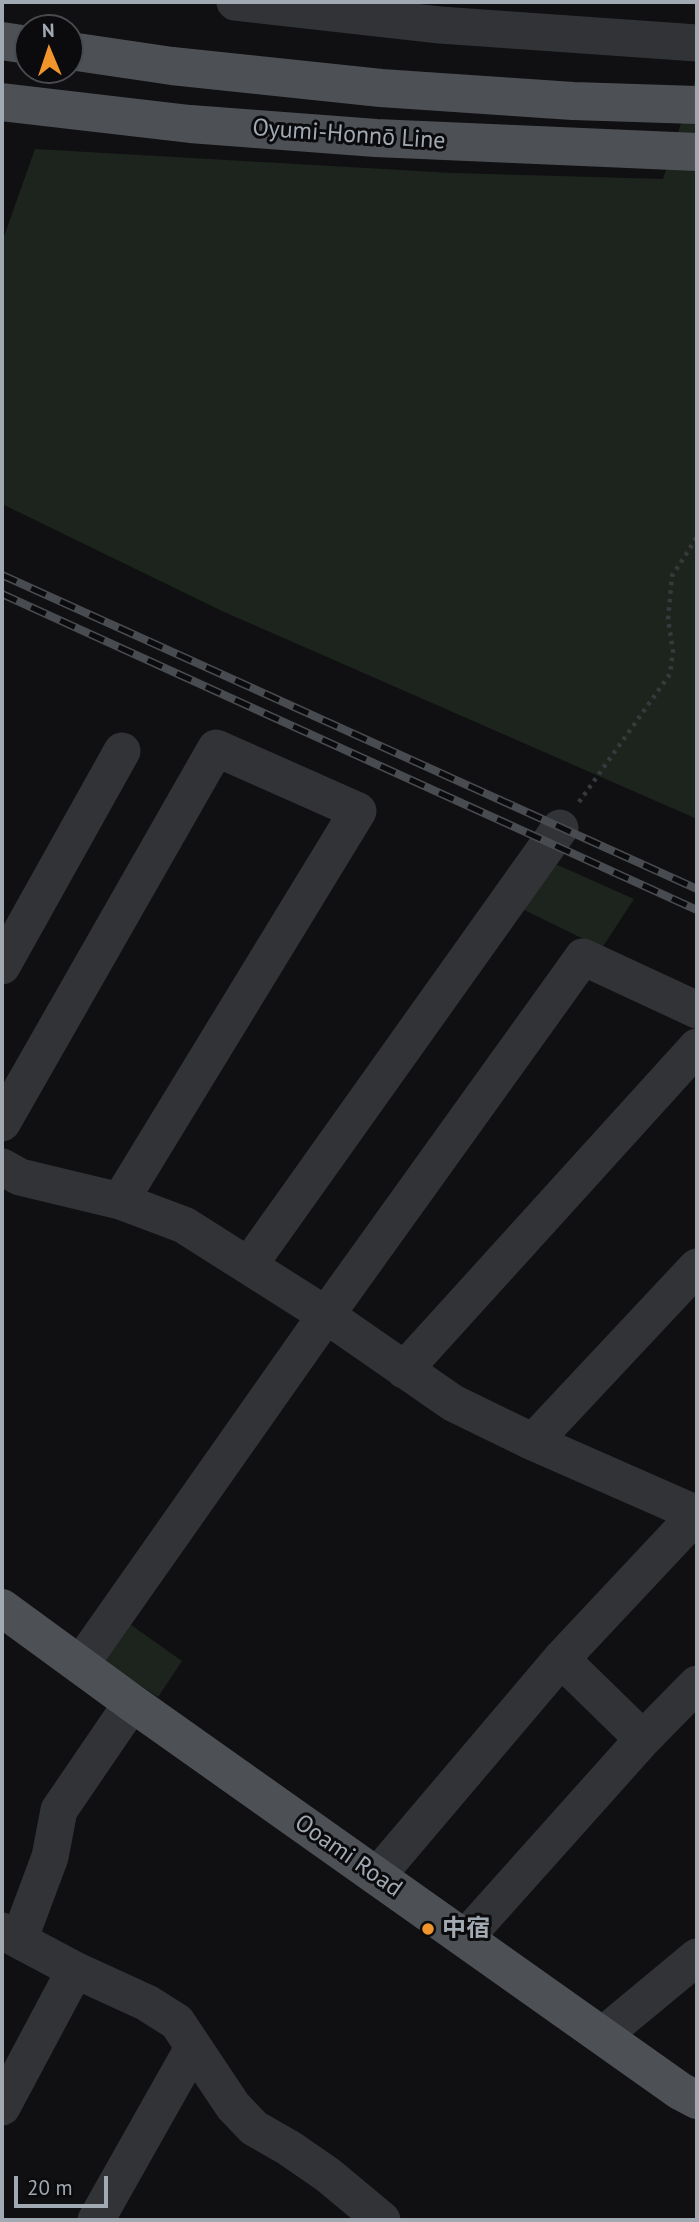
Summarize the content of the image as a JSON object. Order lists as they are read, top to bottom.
{
  "streets": {
    "main road": ["Oyumi-Honnō Line", "Ooami Road"]
  },
  "places": ["中宿"],
  "scale_bar": "20 m",
  "north": "top"
}
